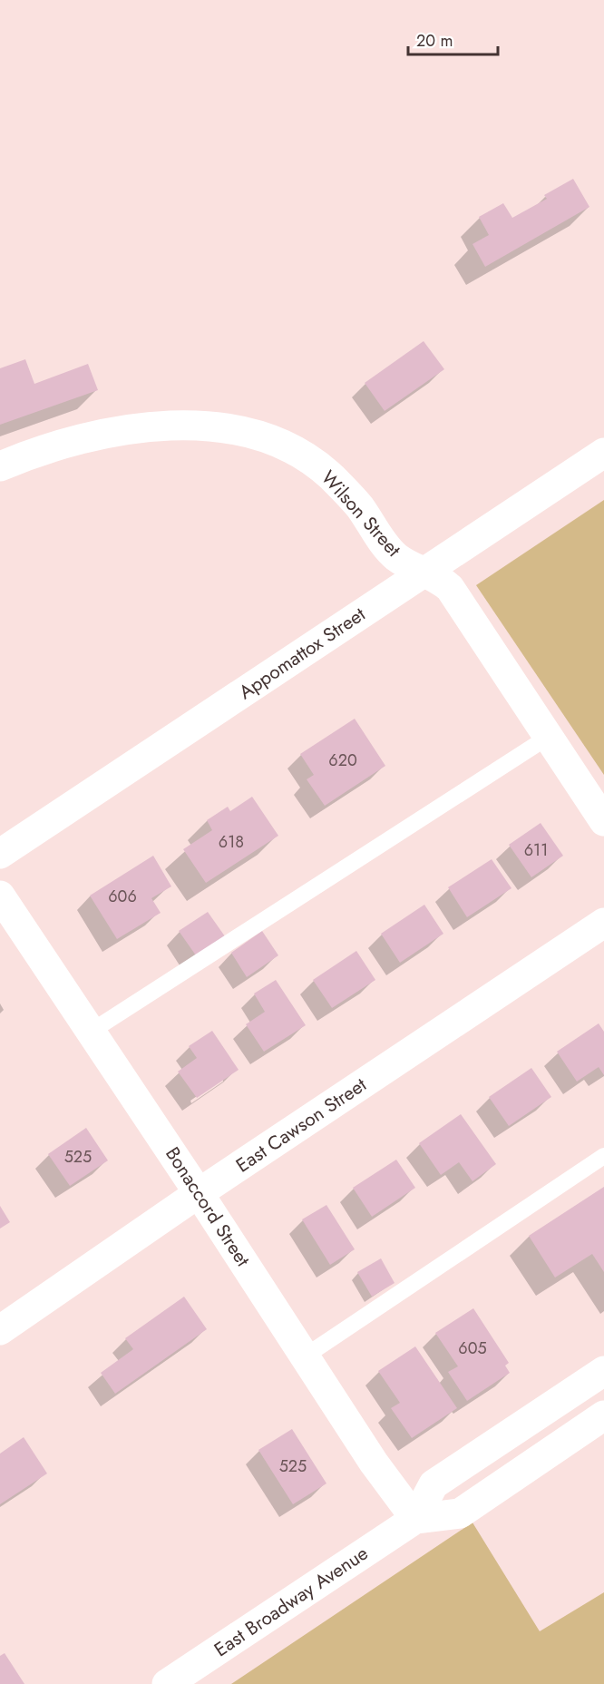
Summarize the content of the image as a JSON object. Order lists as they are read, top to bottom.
{
  "streets": {
    "street": [
      "Wilson Street",
      "Appomattox Street",
      "East Cawson Street",
      "Bonaccord Street",
      "East Broadway Avenue"
    ]
  },
  "crossings": [
    ["Wilson Street", "Appomattox Street"],
    ["East Cawson Street", "Bonaccord Street"],
    ["Bonaccord Street", "East Broadway Avenue"]
  ],
  "house_numbers": [
    "620",
    "618",
    "611",
    "606",
    "525",
    "605",
    "525"
  ],
  "scale_bar": "20 m"
}
